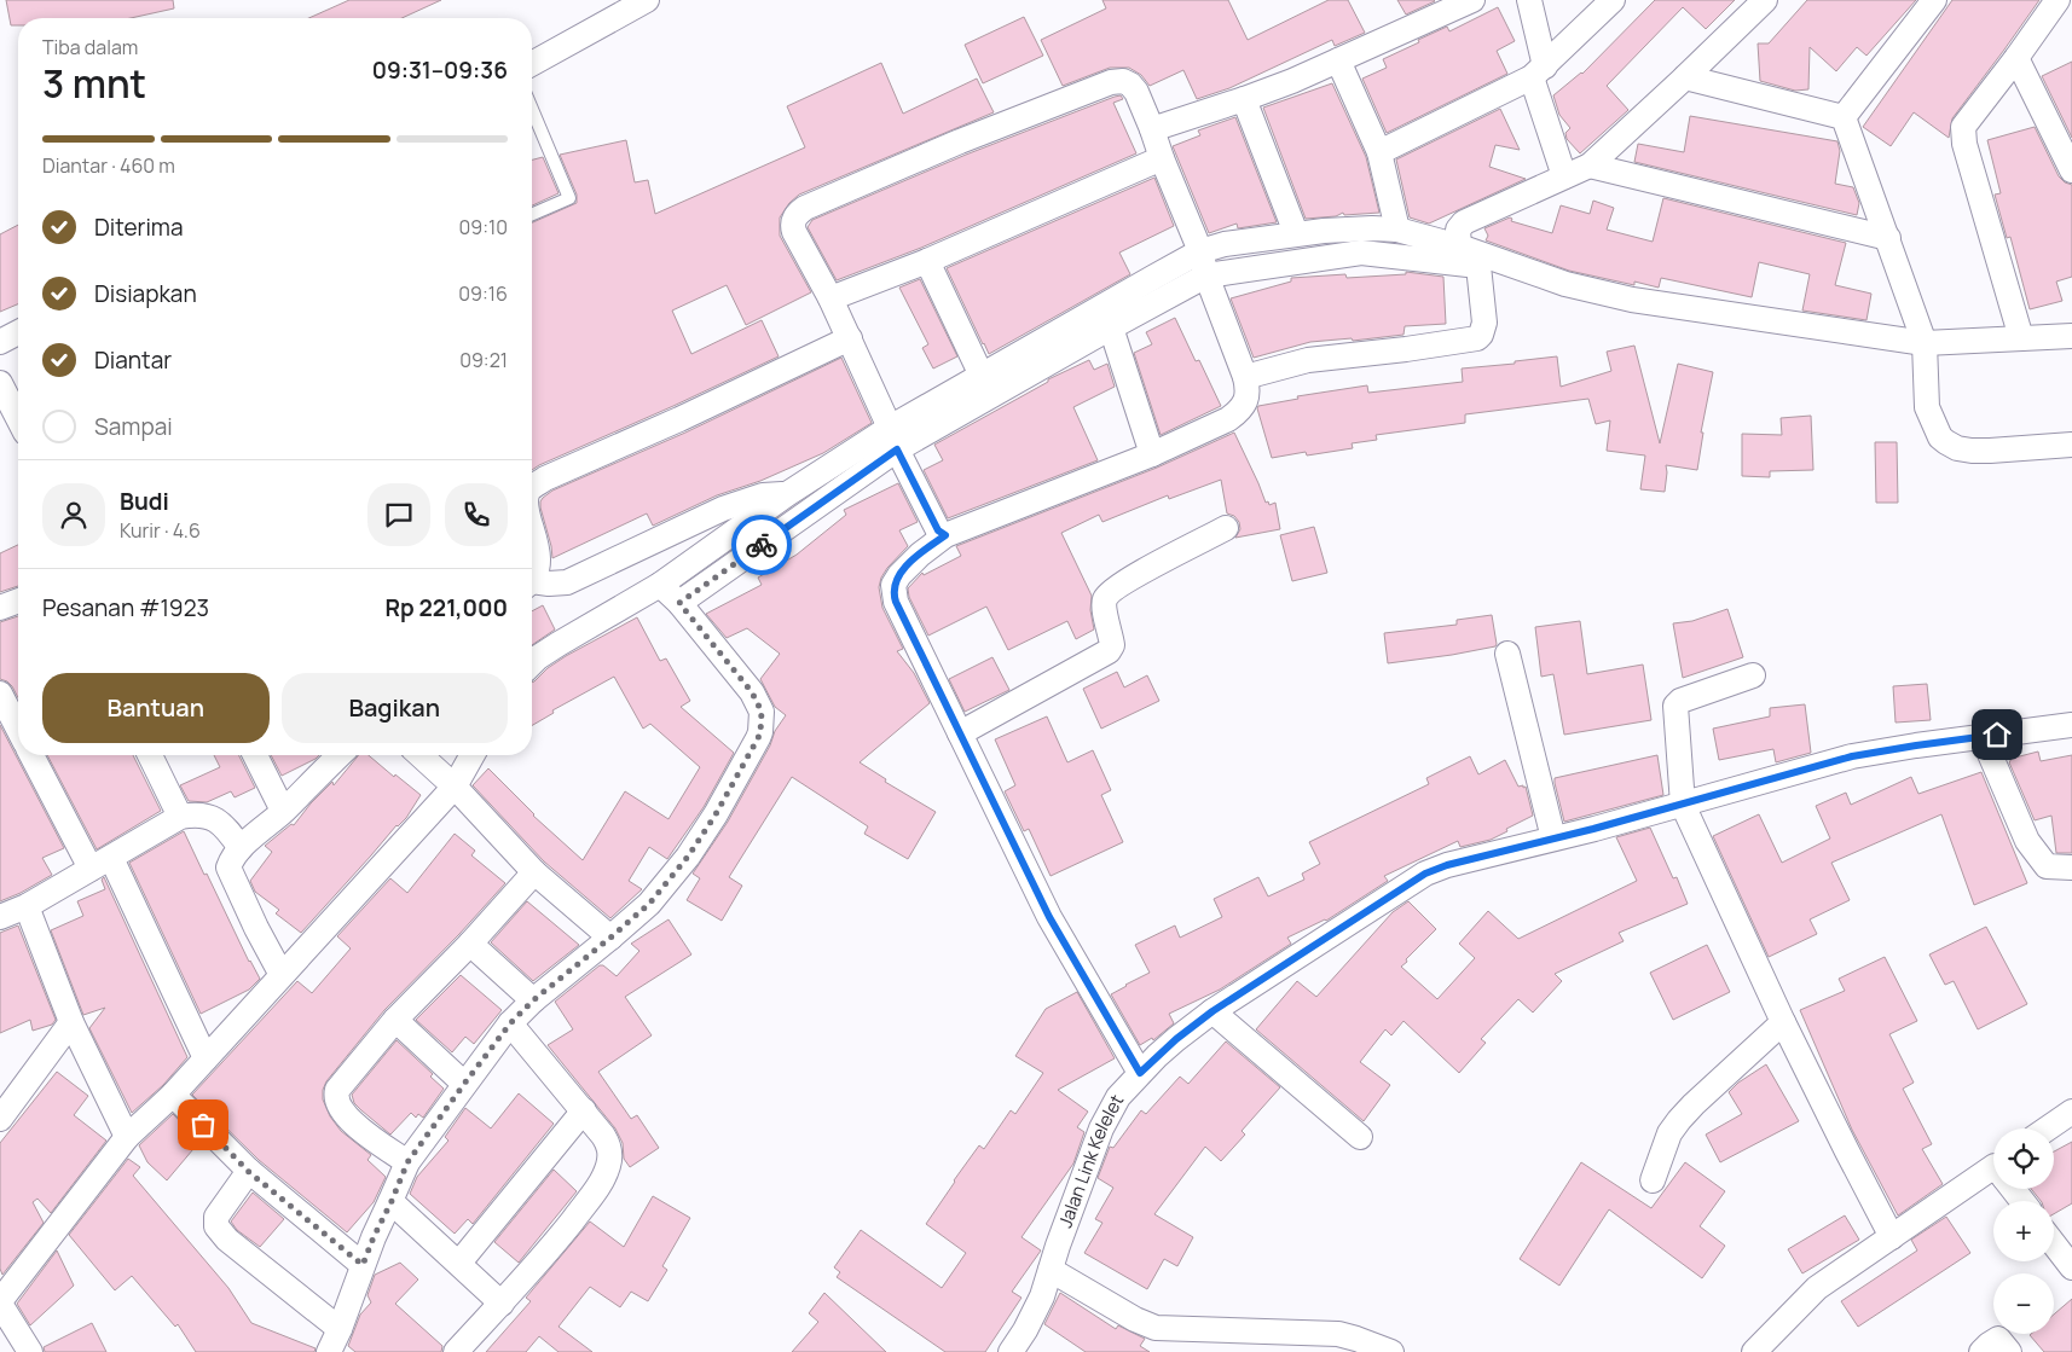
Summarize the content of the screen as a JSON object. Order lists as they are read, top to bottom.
{
  "streets": {
    "street": ["Jalan Link Kelelet"]
  },
  "page": {
    "heading": ["3 mnt", "Tiba dalam", "09:31–09:36"],
    "panel": [
      "Budi",
      "Kurir · 4.6",
      "Pesanan #1923",
      "Rp 221,000"
    ],
    "bar": "Diantar · 460 m",
    "list": [
      ["Diterima", "09:10"],
      ["Disiapkan", "09:16"],
      ["Diantar", "09:21"],
      "Sampai"
    ],
    "buttons": ["Bantuan", "Bagikan"],
    "map_buttons": ["+", "−"]
  }
}
